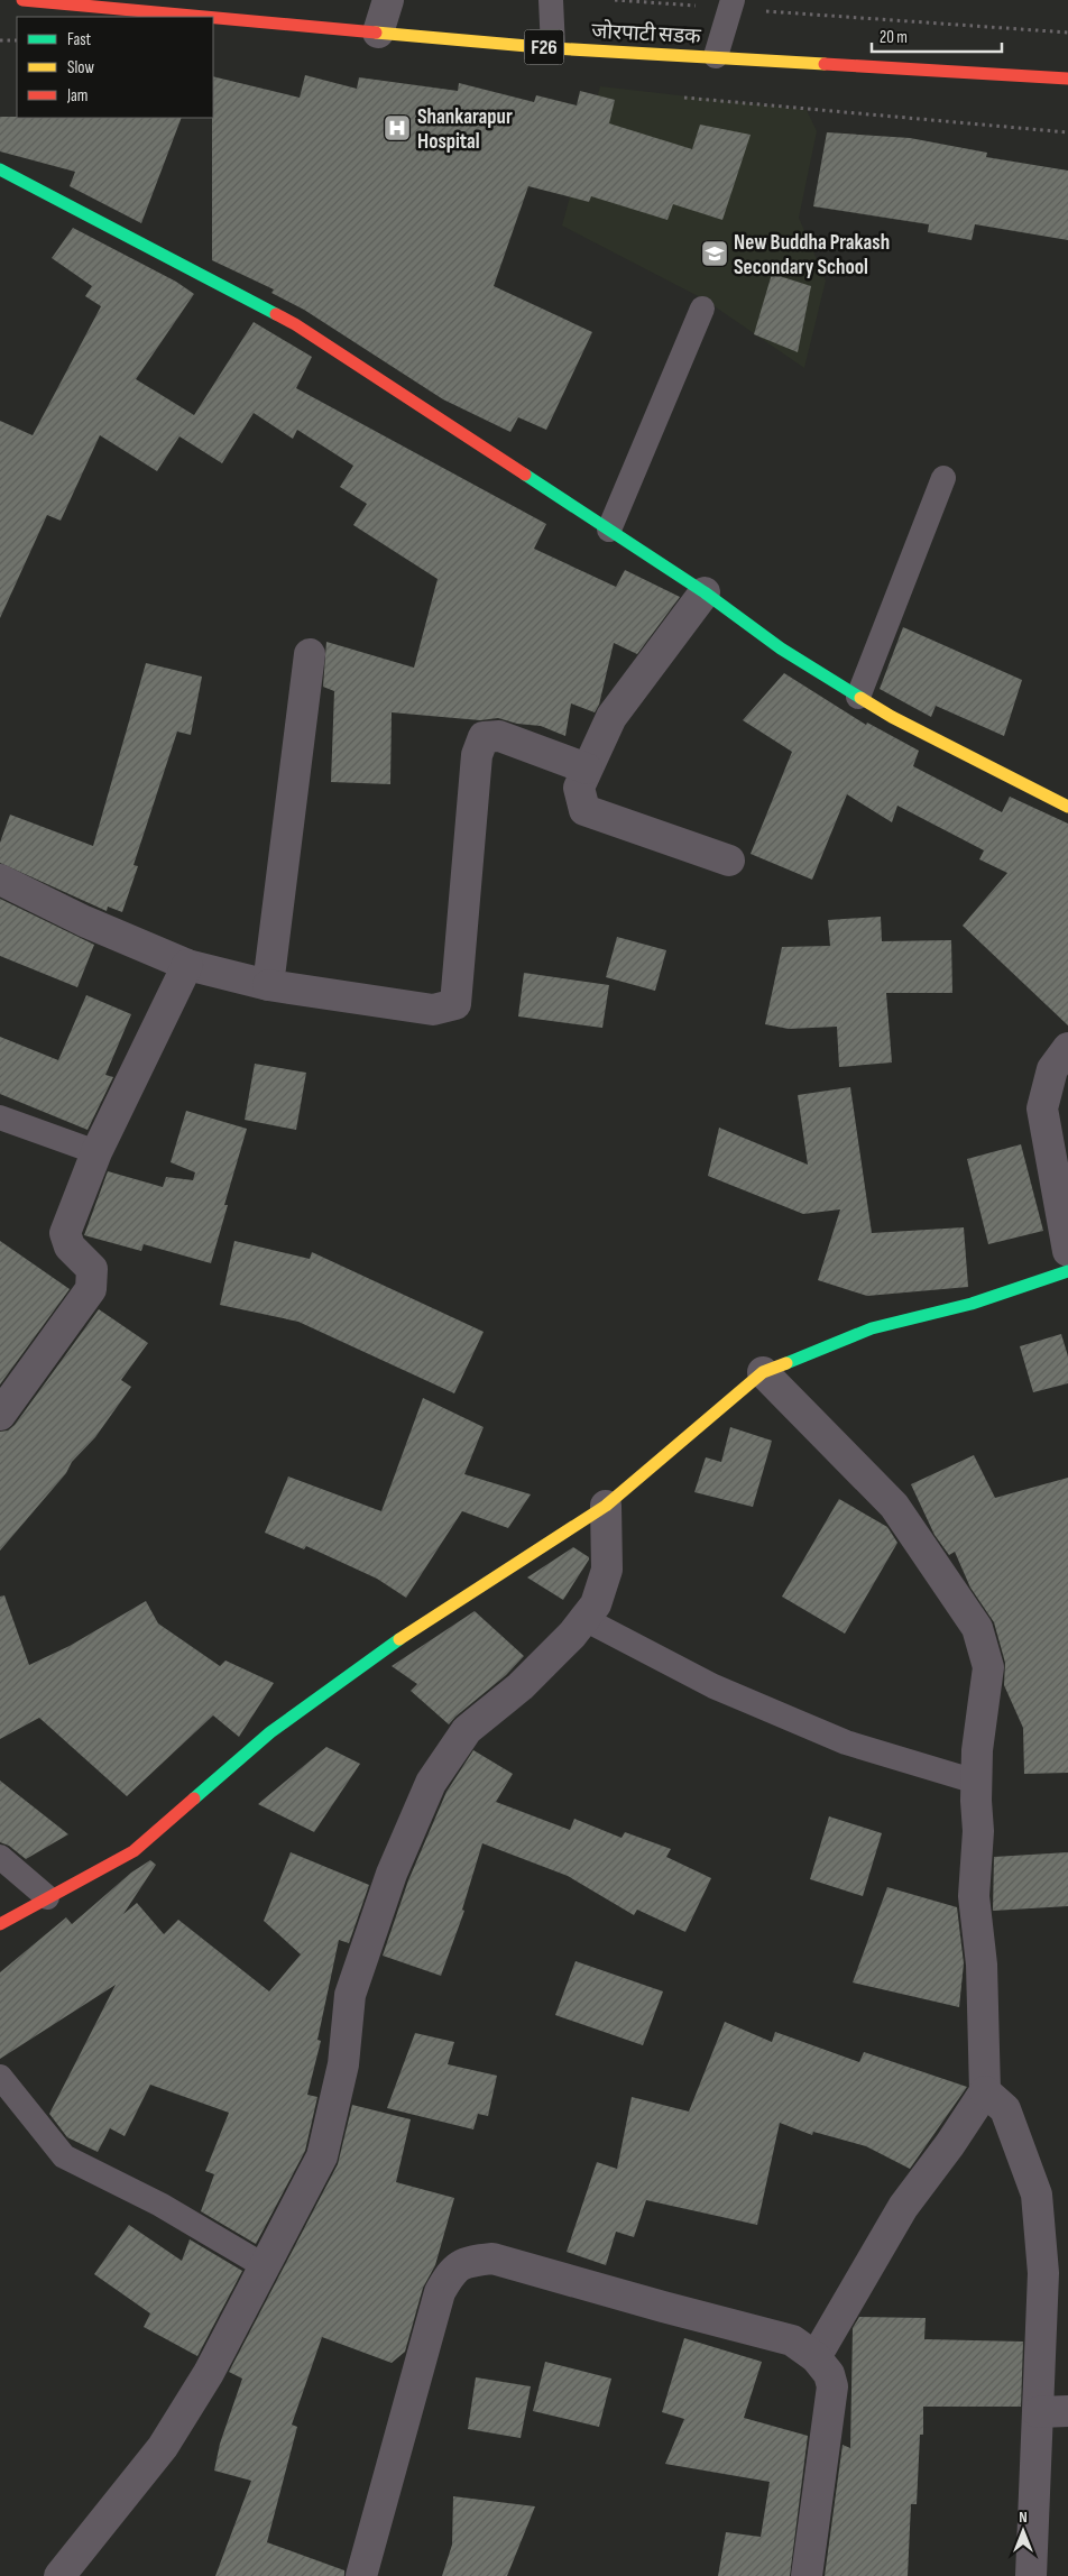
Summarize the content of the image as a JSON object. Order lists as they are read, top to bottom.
{
  "streets": {
    "street": ["जोरपाटी सडक", "F26"]
  },
  "places": {
    "hospital": ["Shankarapur Hospital"],
    "school or university": ["New Buddha Prakash Secondary School"]
  },
  "legend": ["Fast", "Slow", "Jam"],
  "scale_bar": "20 m",
  "north": "top"
}
